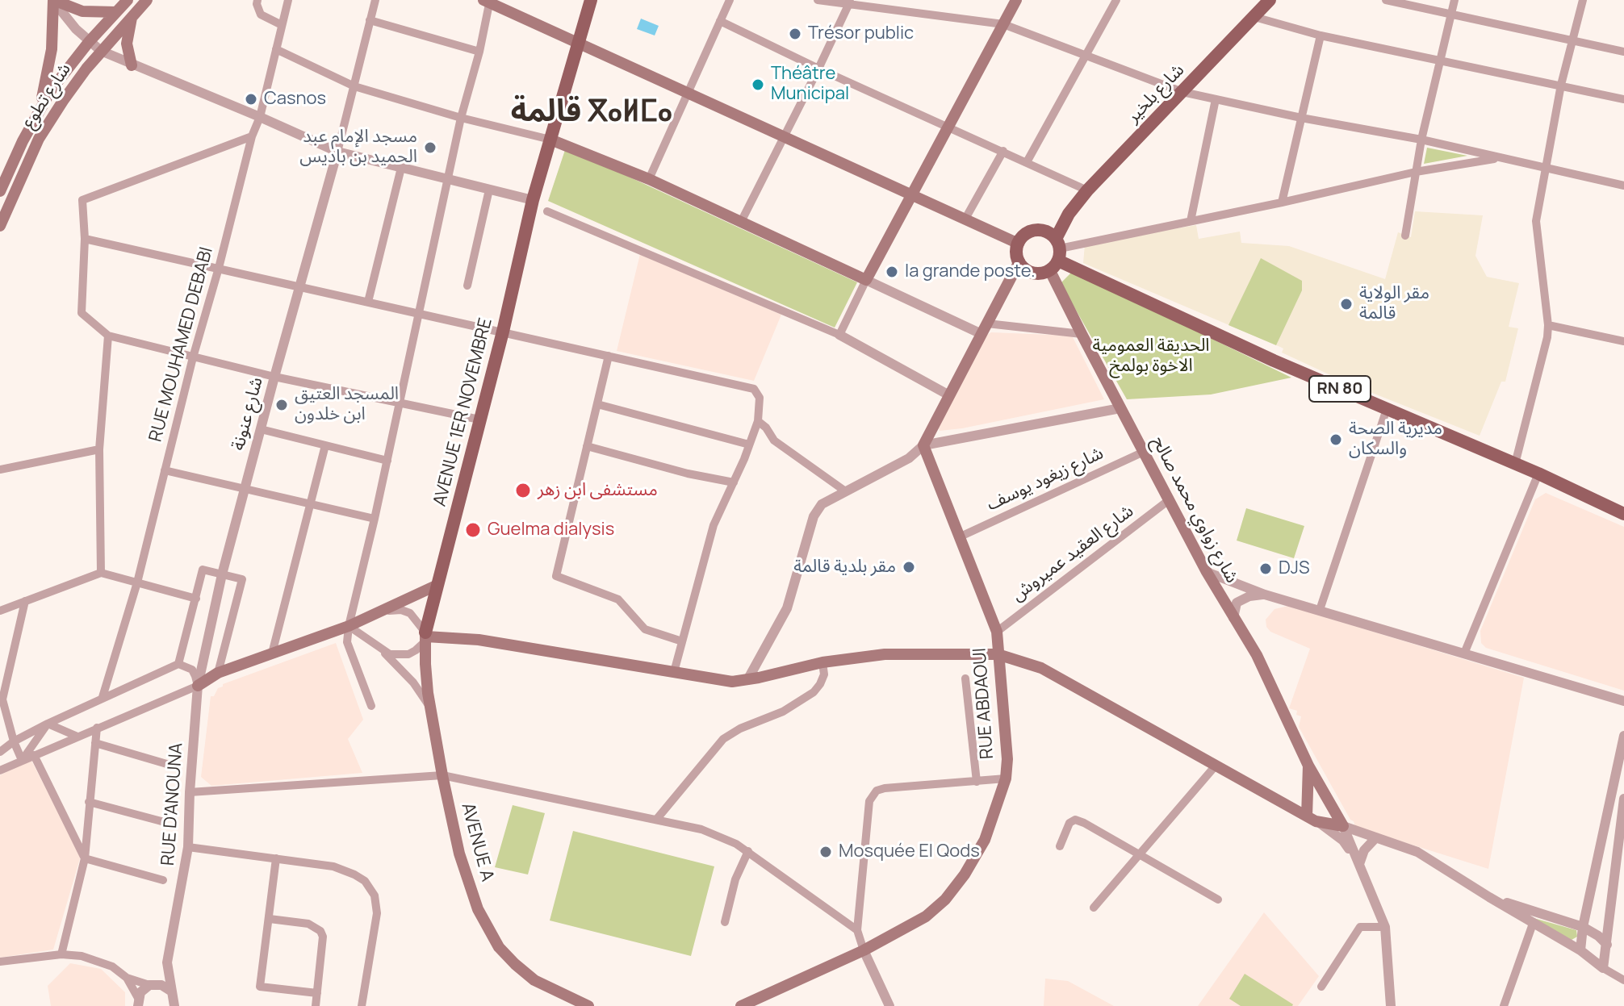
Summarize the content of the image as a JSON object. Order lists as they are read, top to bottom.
{
  "streets": {
    "main road": [
      "شارع بلخير",
      "شارع تطوع",
      "RN 80",
      "AVENUE 1ER NOVEMBRE",
      "شارع زواوي محمد صالح",
      "RUE ABDAOUI",
      "AVENUE A"
    ],
    "street": [
      "RUE MOUHAMED DEBABI",
      "شارع عنونة",
      "شارع زيغود يوسف",
      "شارع العقيد عميروش",
      "RUE D'ANOUNA"
    ]
  },
  "crossings": [
    ["شارع بلخير", "RN 80"],
    ["شارع بلخير", "شارع زواوي محمد صالح"],
    ["RN 80", "شارع زواوي محمد صالح"],
    ["AVENUE 1ER NOVEMBRE", "AVENUE A"],
    ["شارع عنونة", "RUE D'ANOUNA"],
    ["شارع زيغود يوسف", "شارع زواوي محمد صالح"],
    ["شارع زيغود يوسف", "RUE ABDAOUI"],
    ["شارع زواوي محمد صالح", "شارع العقيد عميروش"],
    ["شارع العقيد عميروش", "RUE ABDAOUI"]
  ],
  "districts": ["قالمة ⴳⴰⵍⵎⴰ"],
  "parks": ["الحديقة العمومية الاخوة بولمخ"],
  "places": [
    "Trésor public",
    "Théâtre Municipal",
    "Casnos",
    "مسجد الإمام عبد الحميد بن باديس",
    "la grande poste.",
    "مقر الولاية قالمة",
    "المسجد العتيق ابن خلدون",
    "مديرية الصحة والسكان",
    "مستشفى ابن زهر",
    "Guelma dialysis",
    "مقر بلدية قالمة",
    "DJS",
    "Mosquée El Qods"
  ]
}
